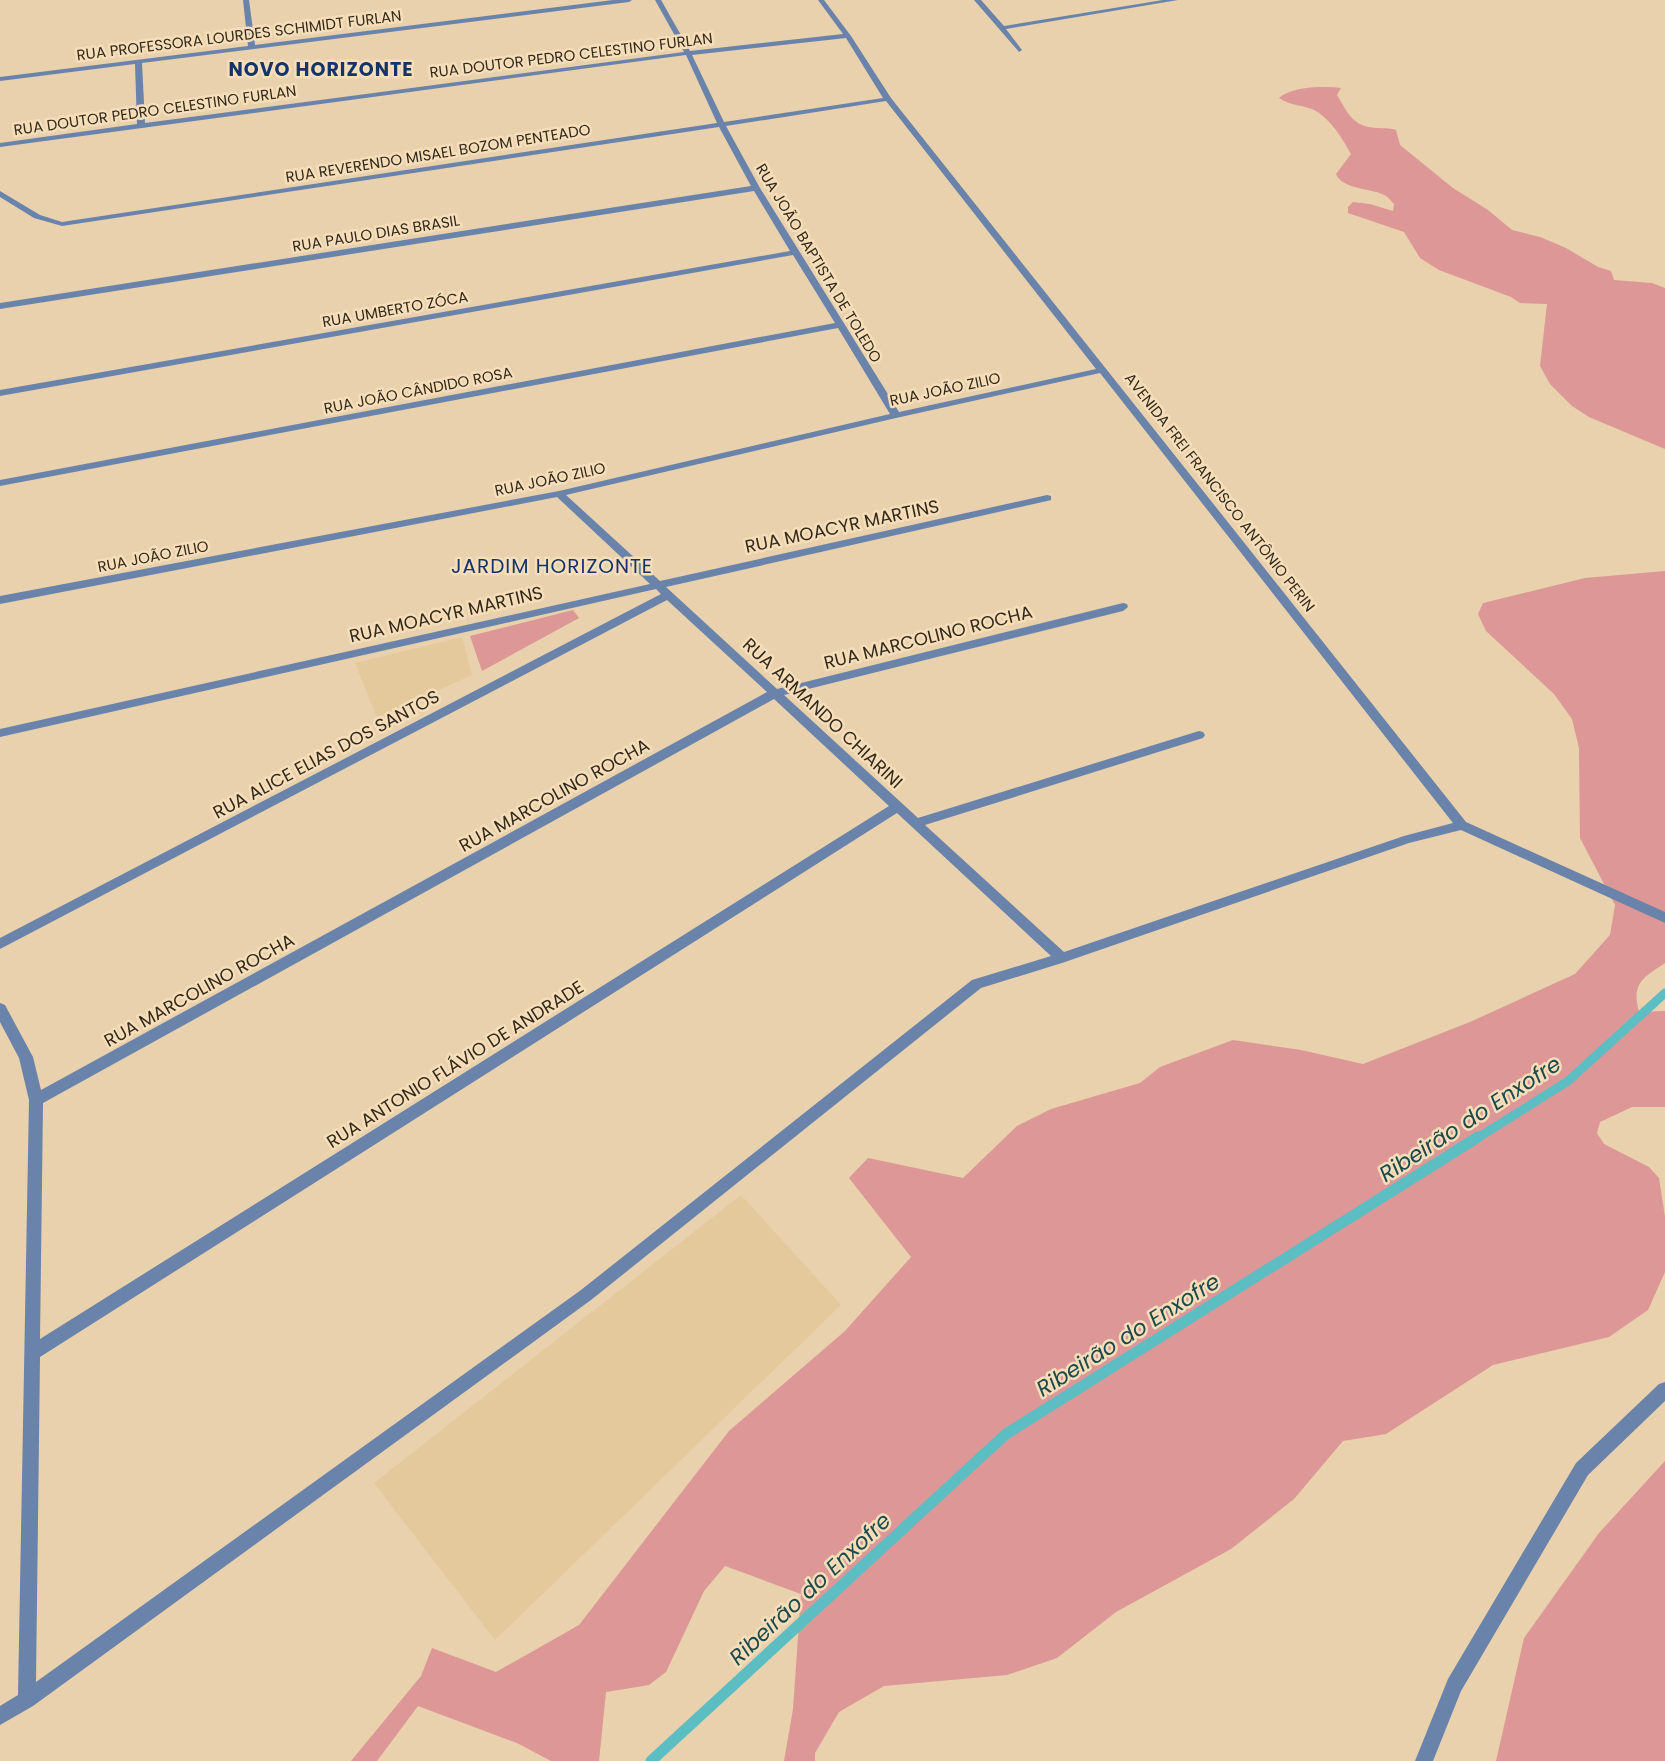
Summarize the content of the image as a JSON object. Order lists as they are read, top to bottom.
{
  "streets": {
    "street": [
      "RUA PROFESSORA LOURDES SCHIMIDT FURLAN",
      "RUA DOUTOR PEDRO CELESTINO FURLAN",
      "RUA REVERENDO MISAEL BOZOM PENTEADO",
      "RUA PAULO DIAS BRASIL",
      "RUA JOÃO BAPTISTA DE TOLEDO",
      "RUA UMBERTO ZÓCA",
      "RUA JOÃO ZILIO",
      "RUA JOÃO CÂNDIDO ROSA",
      "AVENIDA FREI FRANCISCO ANTÔNIO PERIN",
      "RUA MOACYR MARTINS",
      "RUA MARCOLINO ROCHA",
      "RUA ARMANDO CHIARINI",
      "RUA ALICE ELIAS DOS SANTOS",
      "RUA ANTONIO FLÁVIO DE ANDRADE"
    ]
  },
  "crossings": [
    ["RUA DOUTOR PEDRO CELESTINO FURLAN", "RUA JOÃO BAPTISTA DE TOLEDO"],
    ["RUA DOUTOR PEDRO CELESTINO FURLAN", "AVENIDA FREI FRANCISCO ANTÔNIO PERIN"],
    ["RUA REVERENDO MISAEL BOZOM PENTEADO", "RUA JOÃO BAPTISTA DE TOLEDO"],
    ["RUA REVERENDO MISAEL BOZOM PENTEADO", "AVENIDA FREI FRANCISCO ANTÔNIO PERIN"],
    ["RUA PAULO DIAS BRASIL", "RUA JOÃO BAPTISTA DE TOLEDO"],
    ["RUA JOÃO BAPTISTA DE TOLEDO", "RUA UMBERTO ZÓCA"],
    ["RUA JOÃO BAPTISTA DE TOLEDO", "RUA JOÃO ZILIO"],
    ["RUA JOÃO BAPTISTA DE TOLEDO", "RUA JOÃO CÂNDIDO ROSA"],
    ["RUA JOÃO ZILIO", "AVENIDA FREI FRANCISCO ANTÔNIO PERIN"],
    ["RUA JOÃO ZILIO", "RUA ARMANDO CHIARINI"],
    ["RUA MOACYR MARTINS", "RUA ARMANDO CHIARINI"],
    ["RUA MARCOLINO ROCHA", "RUA ARMANDO CHIARINI"],
    ["RUA ARMANDO CHIARINI", "RUA ALICE ELIAS DOS SANTOS"],
    ["RUA ARMANDO CHIARINI", "RUA ANTONIO FLÁVIO DE ANDRADE"]
  ],
  "districts": ["NOVO HORIZONTE", "JARDIM HORIZONTE"],
  "water": ["Ribeirão do Enxofre"]
}
